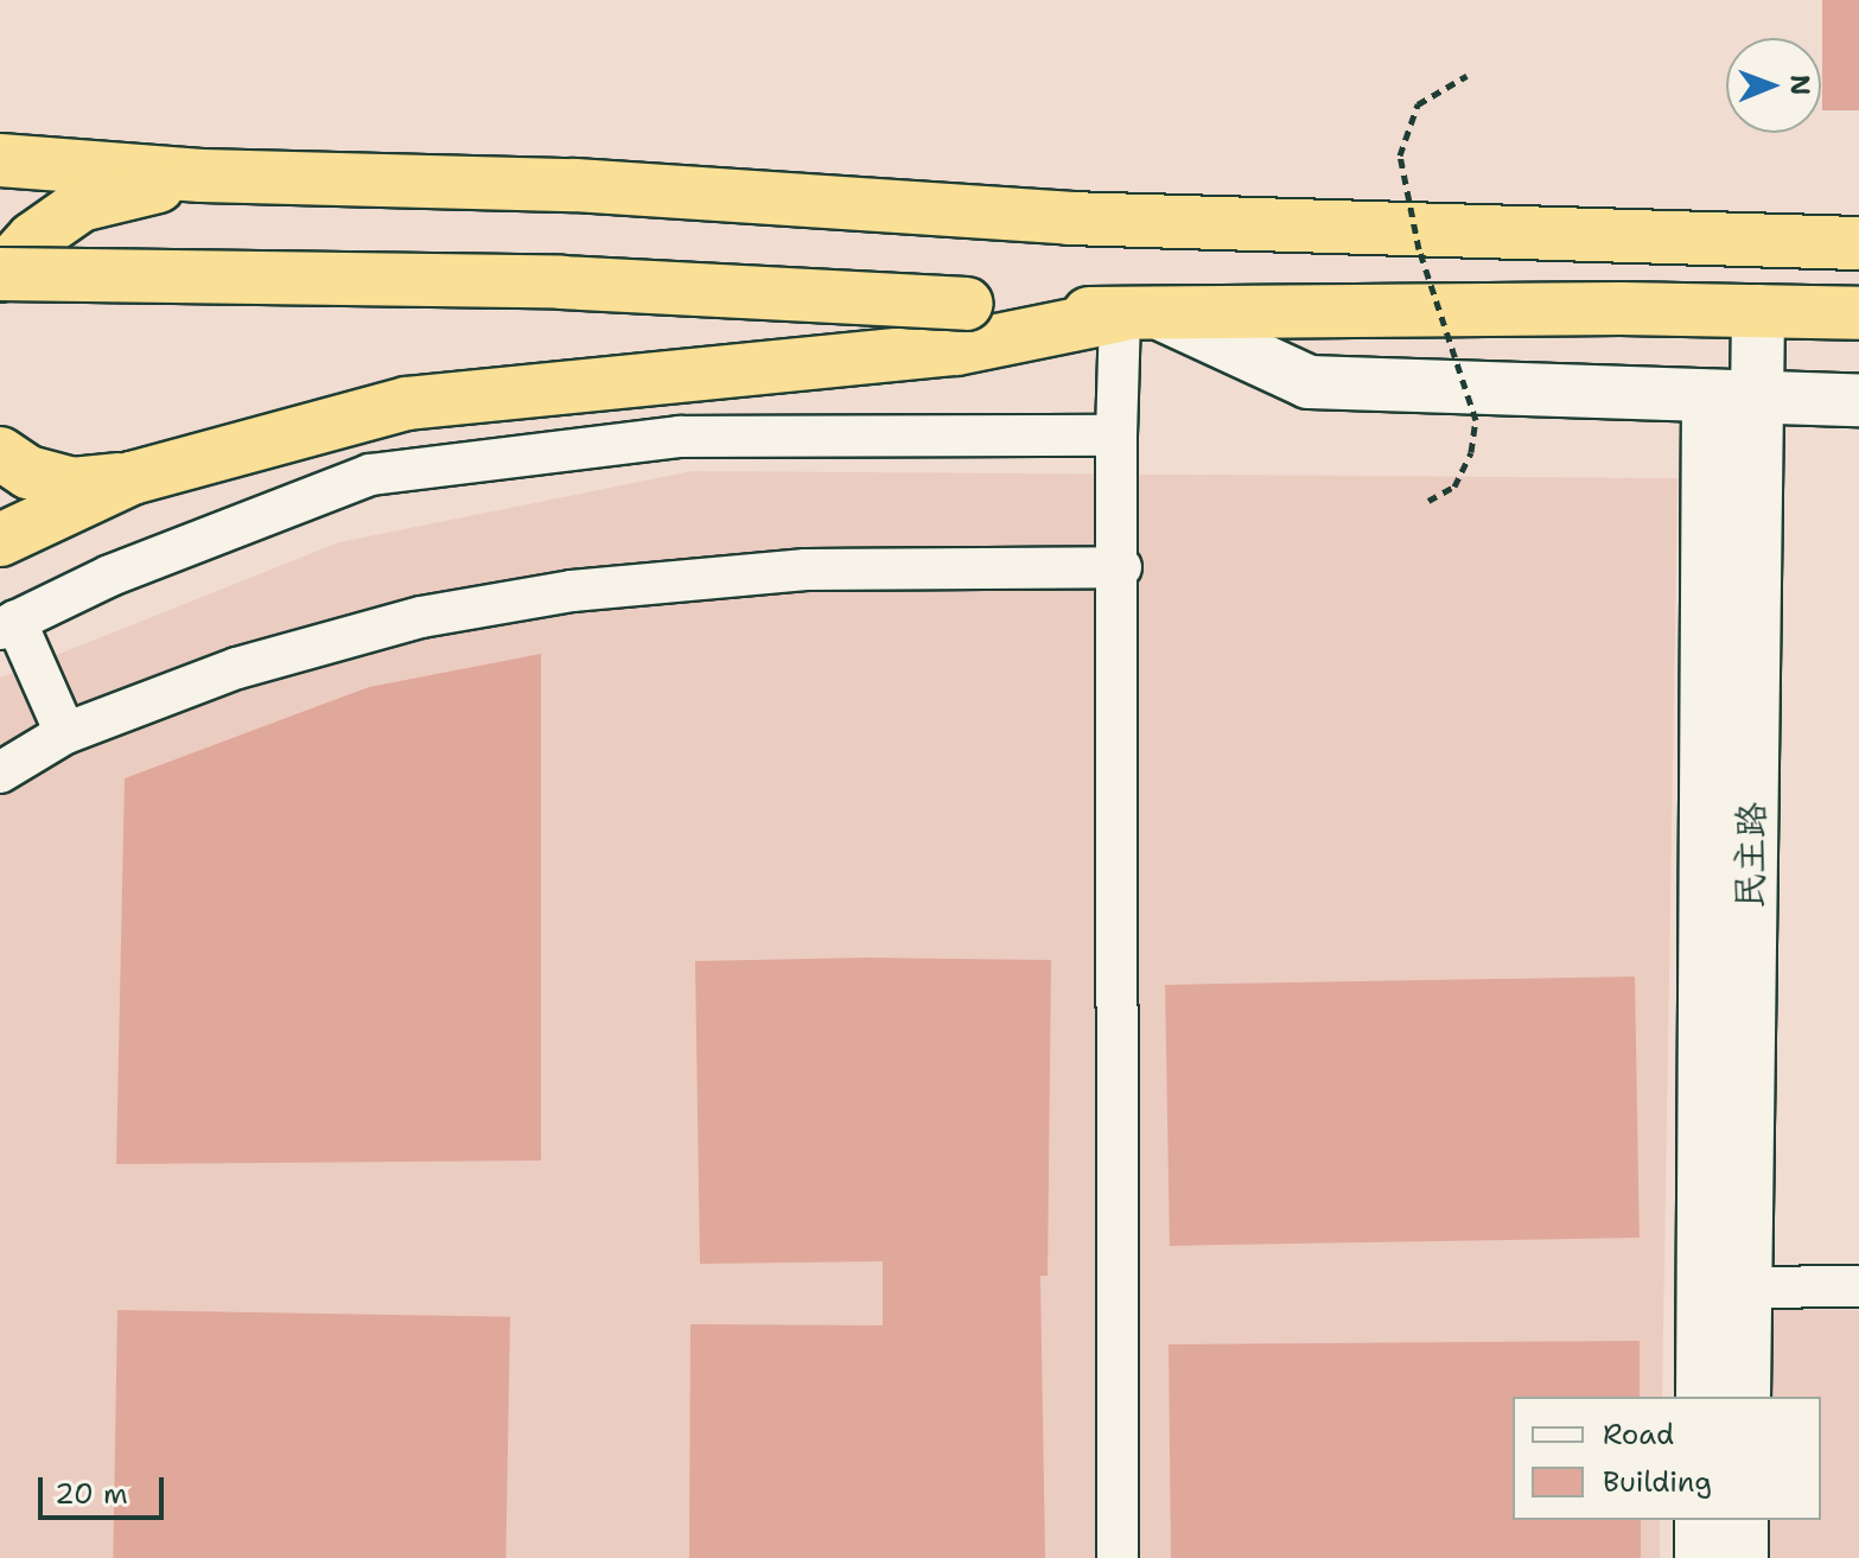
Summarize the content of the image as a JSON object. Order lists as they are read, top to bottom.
{
  "streets": {
    "street": ["民主路"]
  },
  "legend": ["Road", "Building"],
  "scale_bar": "20 m",
  "north": "right"
}
